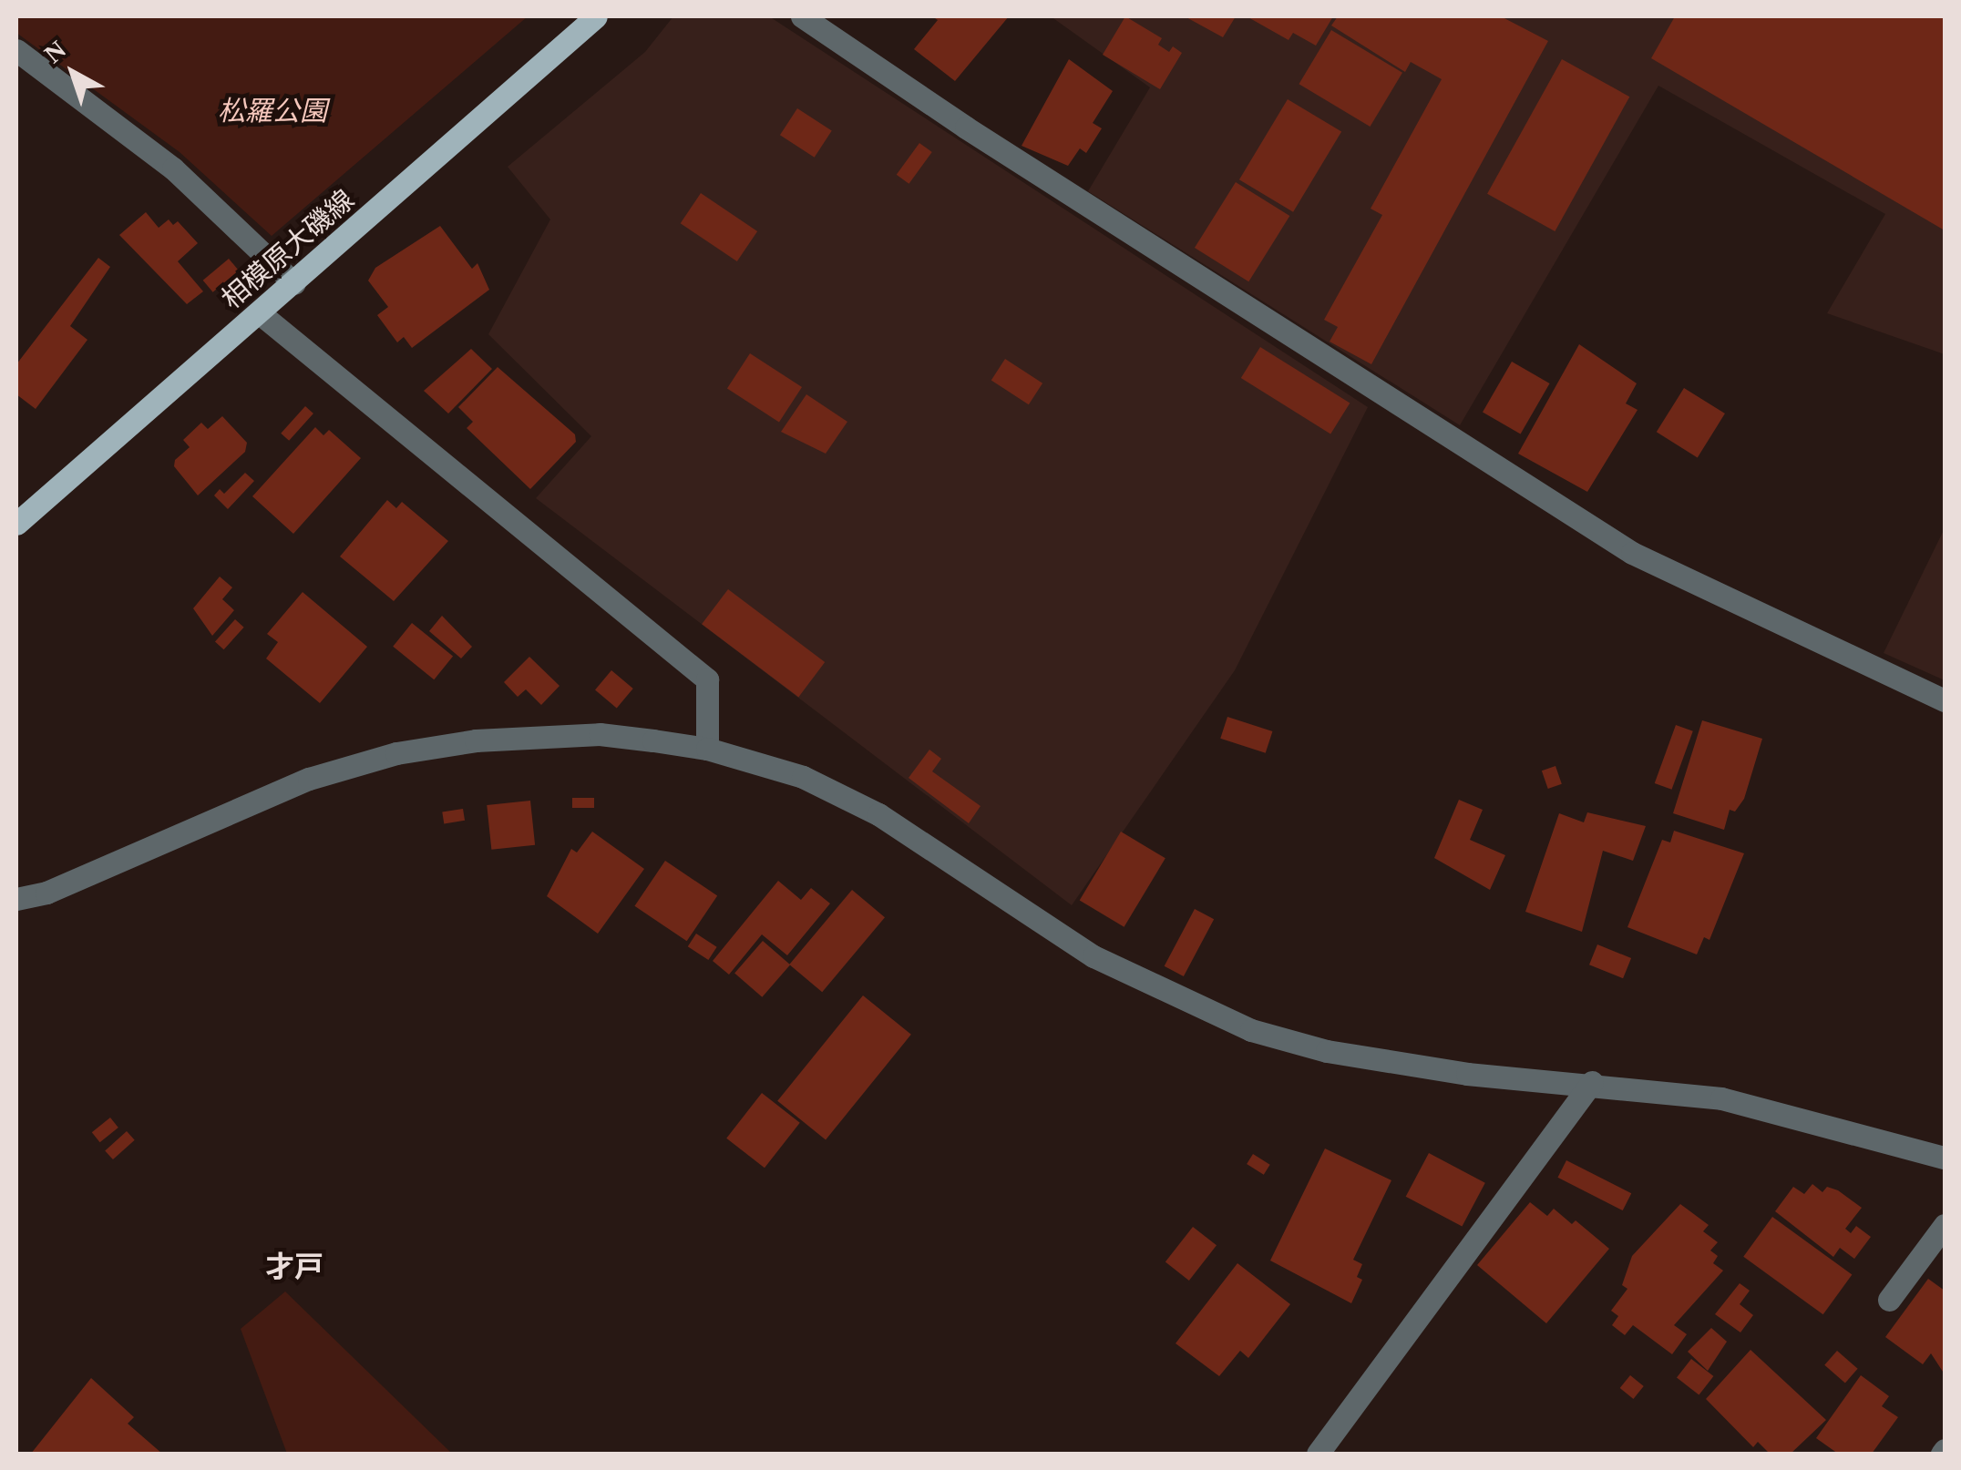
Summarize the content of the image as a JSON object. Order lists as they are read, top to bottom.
{
  "streets": {
    "main road": ["相模原大磯線"]
  },
  "districts": ["才戸"],
  "parks": ["松羅公園"],
  "north": "top left"
}
